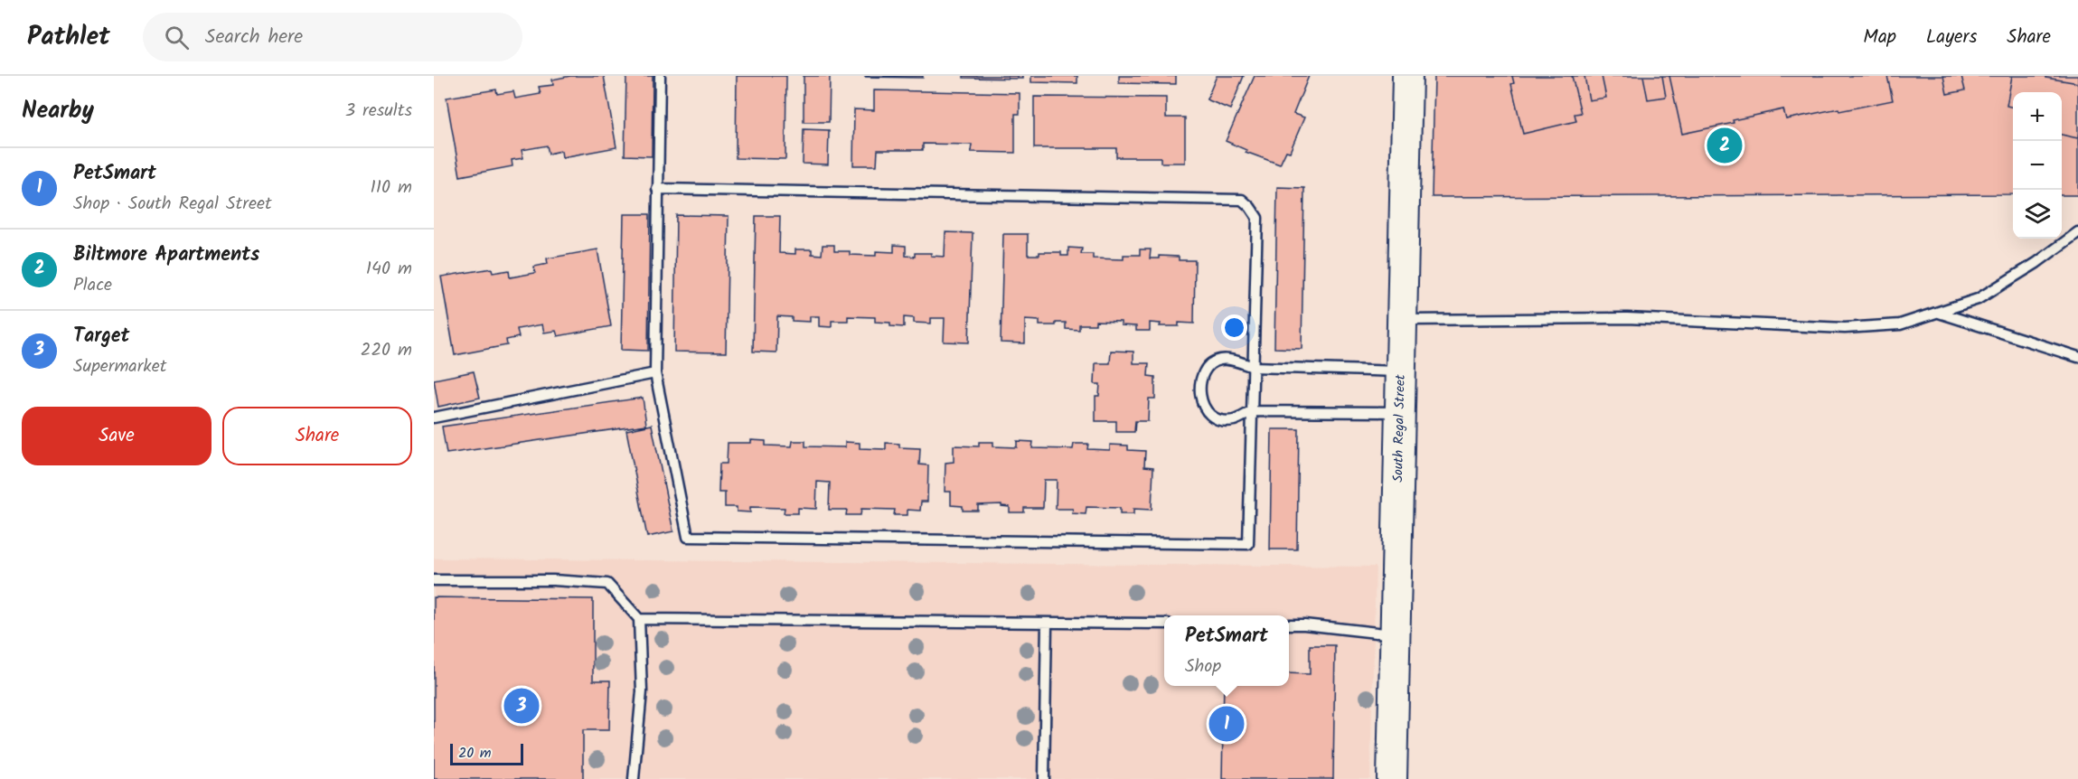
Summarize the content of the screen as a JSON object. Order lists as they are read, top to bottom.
{
  "streets": {
    "main road": ["South Regal Street"]
  },
  "scale_bar": "20 m",
  "page": {
    "header": "Pathlet",
    "search": "Search here",
    "nav": ["Map", "Layers", "Share"],
    "heading": ["Nearby", "3 results"],
    "map_buttons": ["+", "−"],
    "pins": ["2", "3", "1"],
    "list": [
      {
        "mark": "1",
        "name": "PetSmart",
        "note": "Shop · South Regal Street",
        "value": "110 m"
      },
      {
        "mark": "2",
        "name": "Biltmore Apartments",
        "note": "Place",
        "value": "140 m"
      },
      {
        "mark": "3",
        "name": "Target",
        "note": "Supermarket",
        "value": "220 m"
      }
    ],
    "buttons": ["Save", "Share"],
    "popup": ["PetSmart", "Shop"],
    "scale": "20 m"
  }
}
